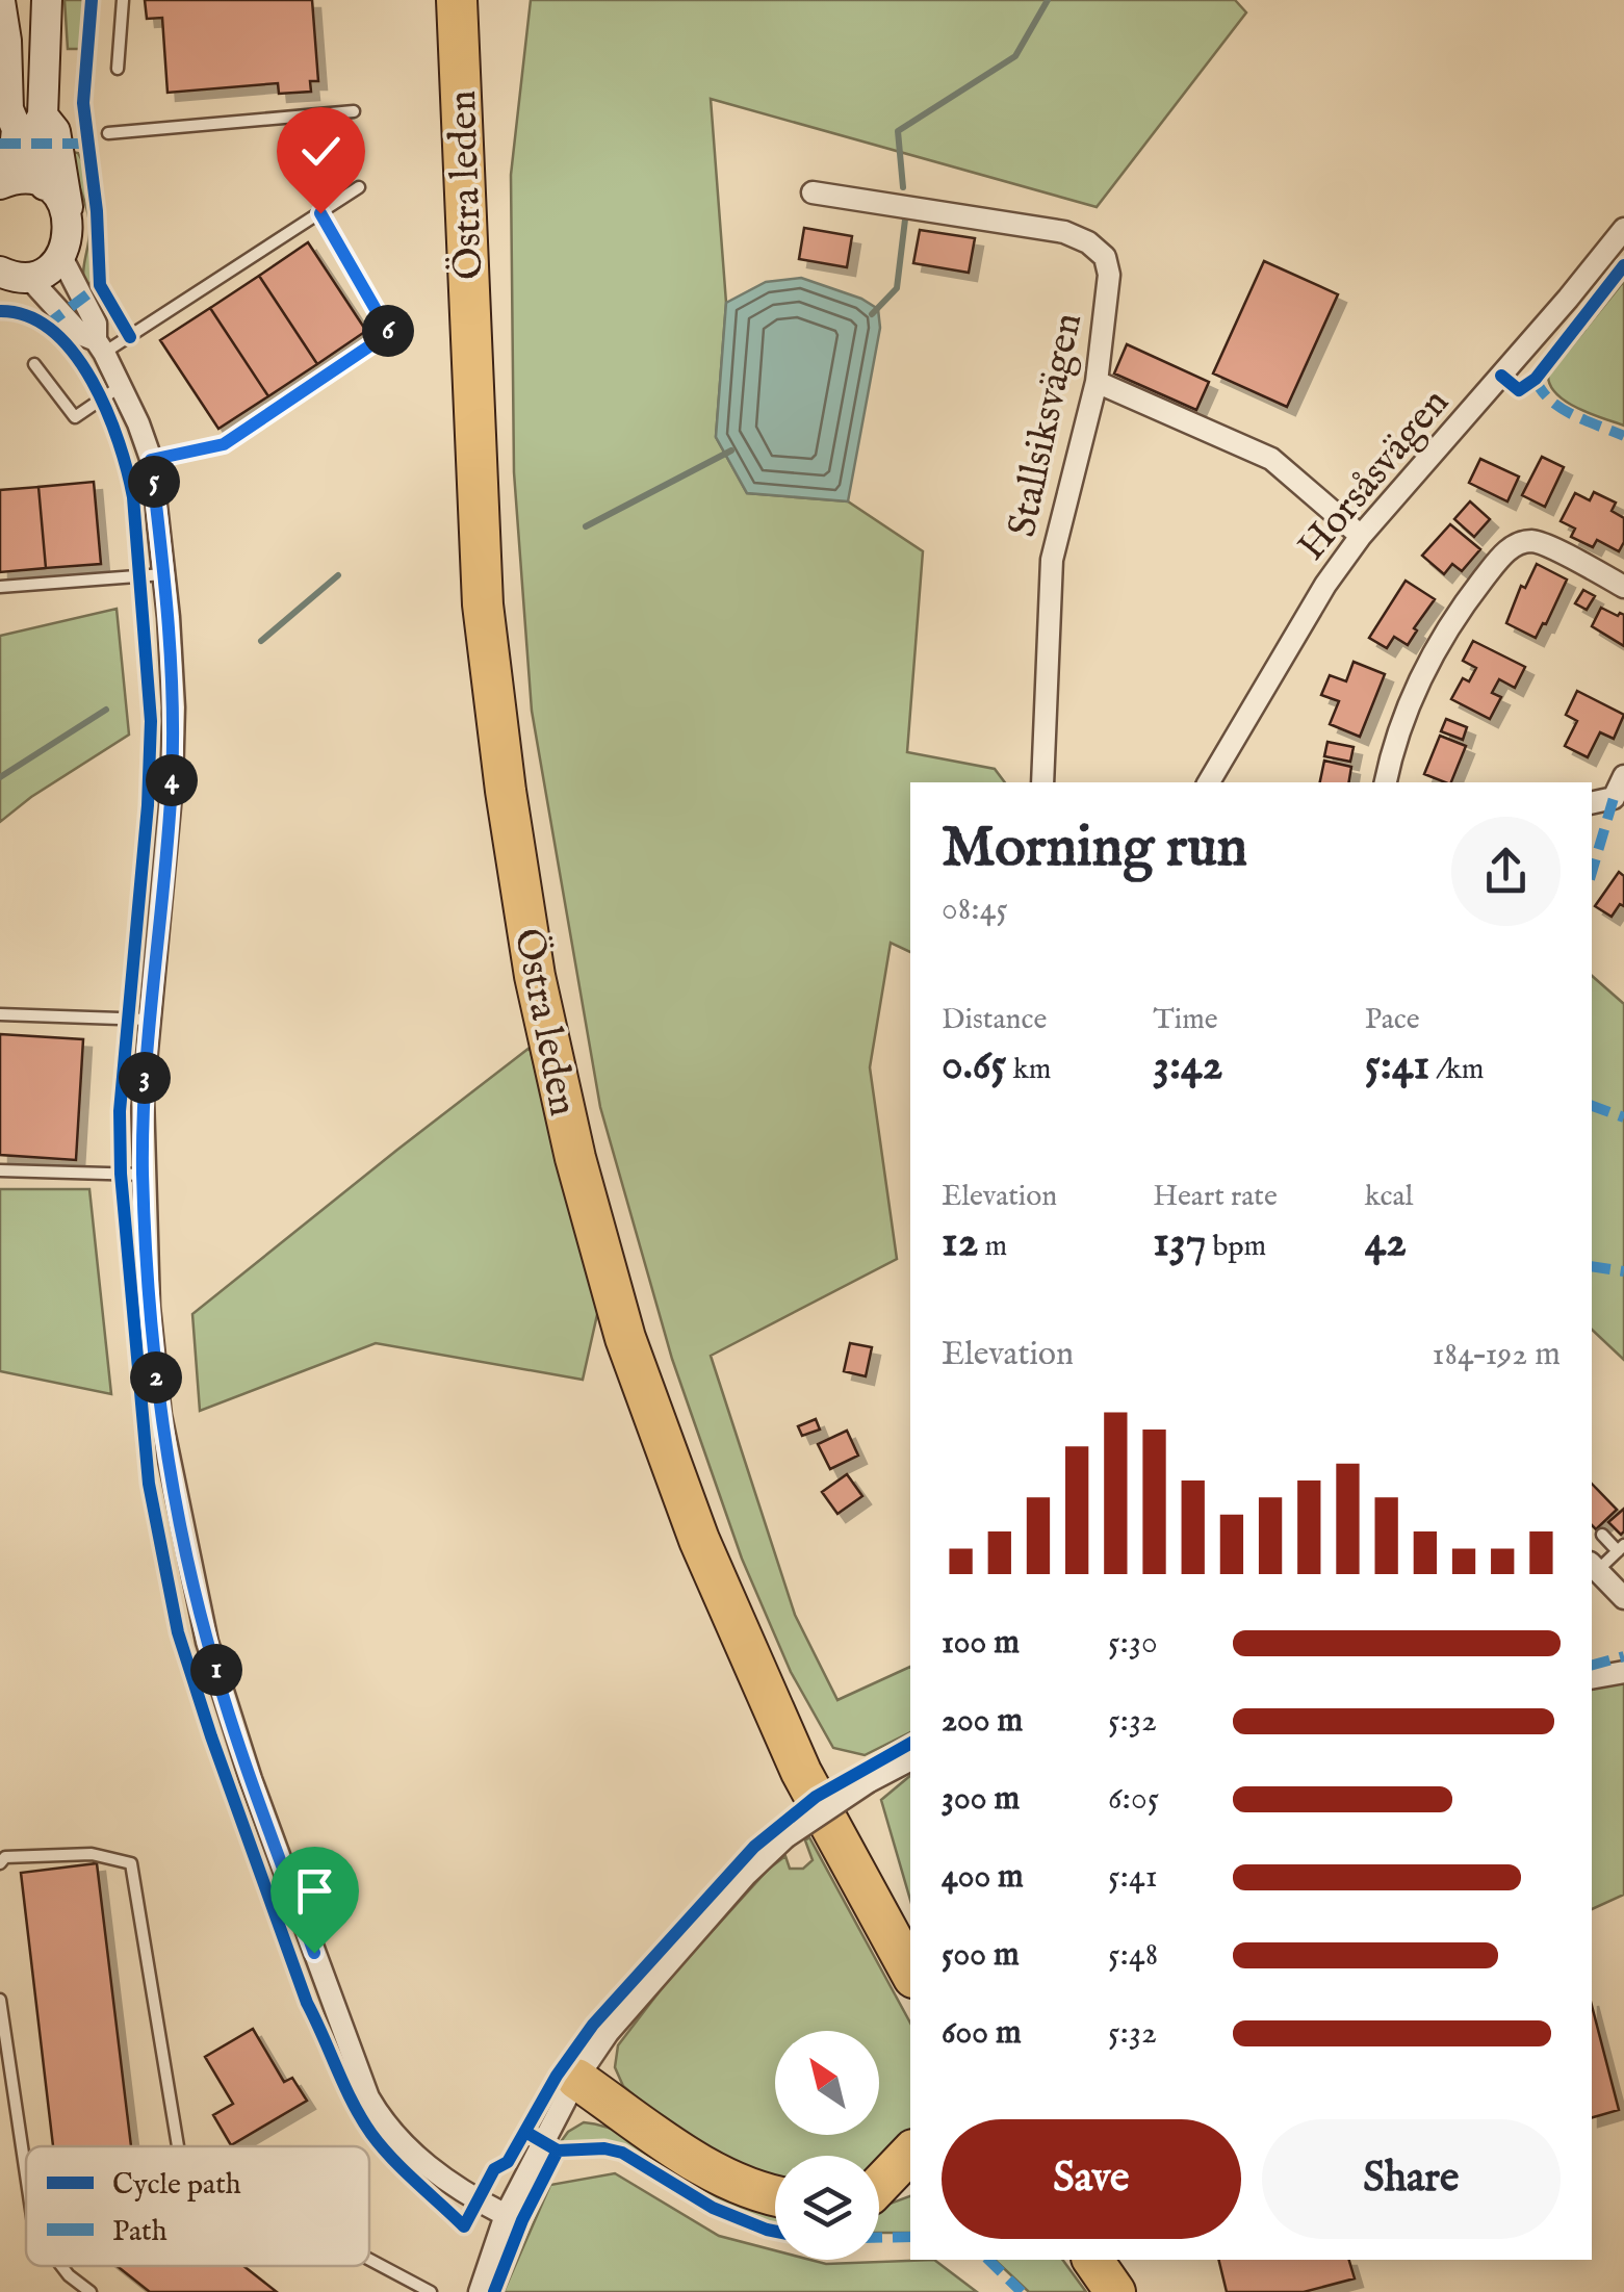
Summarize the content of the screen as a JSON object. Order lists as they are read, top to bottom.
{
  "streets": {
    "highway": ["Östra leden"],
    "street": ["Stallsiksvägen", "Horsåsvägen"]
  },
  "legend": ["Cycle path", "Path"],
  "north": "top left",
  "page": {
    "pins": [
      "6",
      "5",
      "4",
      "3",
      "2",
      "1"
    ],
    "heading": ["Morning run", "08:45"],
    "stats": [
      ["Distance", "0.65 km"],
      ["Time", "3:42"],
      ["Pace", "5:41 /km"],
      ["Elevation", "12 m"],
      ["Heart rate", "137 bpm"],
      ["kcal", "42"]
    ],
    "chart": ["Elevation", "184–192 m"],
    "list": [
      {
        "name": "100 m",
        "note": "5:30"
      },
      {
        "name": "200 m",
        "note": "5:32"
      },
      {
        "name": "300 m",
        "note": "6:05"
      },
      {
        "name": "400 m",
        "note": "5:41"
      },
      {
        "name": "500 m",
        "note": "5:48"
      },
      {
        "name": "600 m",
        "note": "5:32"
      }
    ],
    "buttons": ["Save", "Share"]
  }
}
